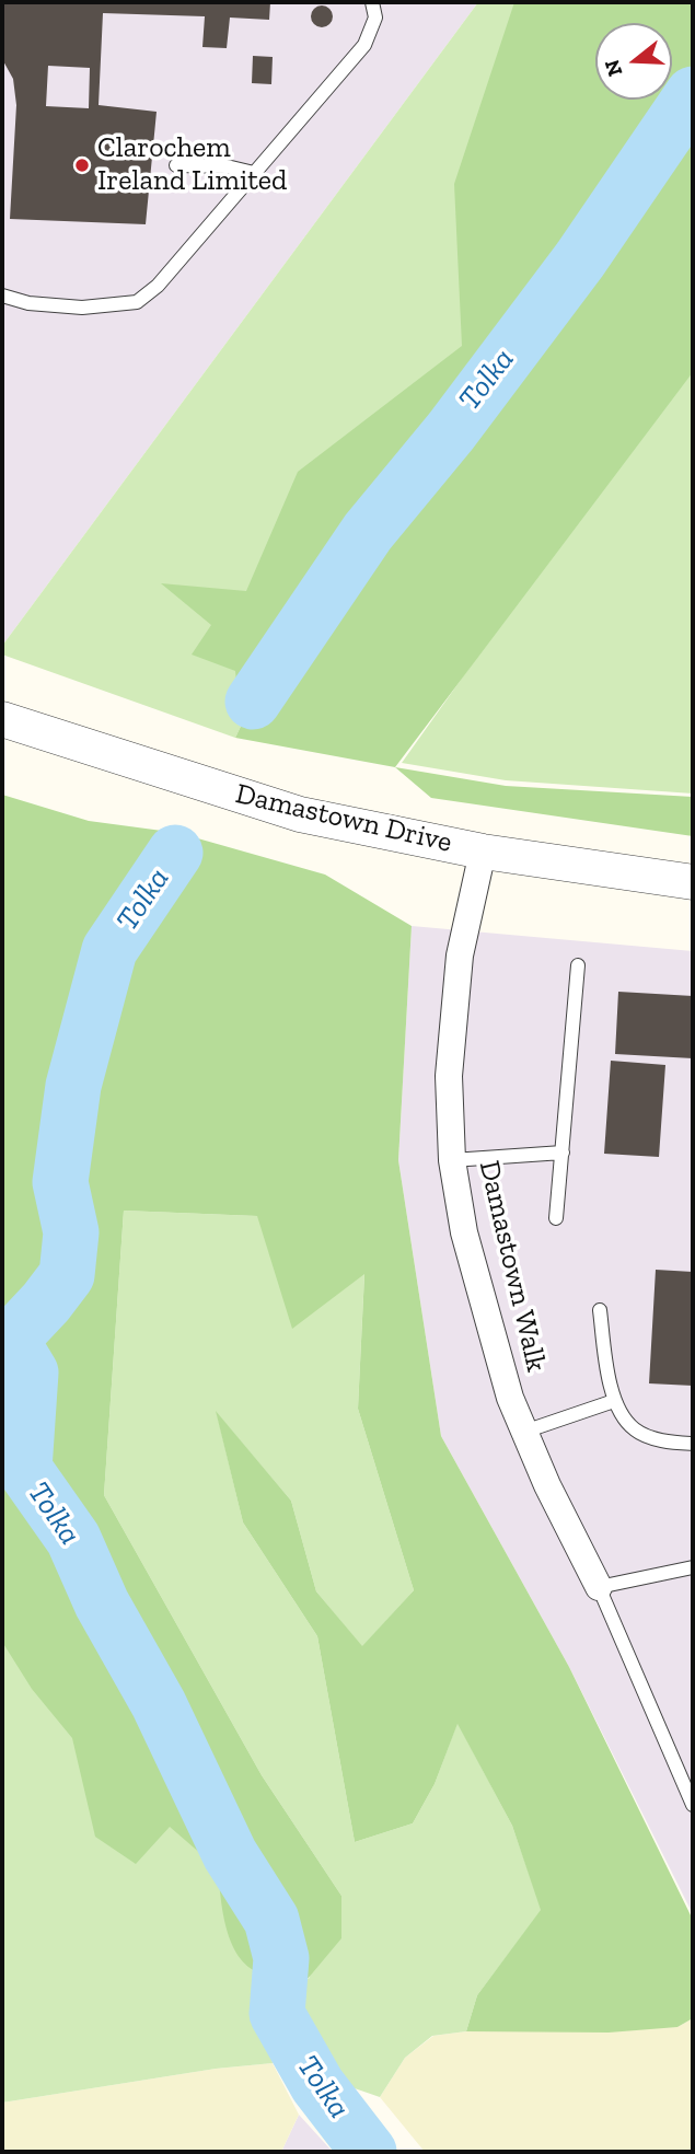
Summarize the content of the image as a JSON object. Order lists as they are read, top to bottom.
{
  "streets": {
    "street": ["Damastown Drive", "Damastown Walk"]
  },
  "crossings": [
    ["Damastown Drive", "Damastown Walk"]
  ],
  "water": ["Tolka"],
  "places": ["Clarochem Ireland Limited"],
  "north": "left"
}
